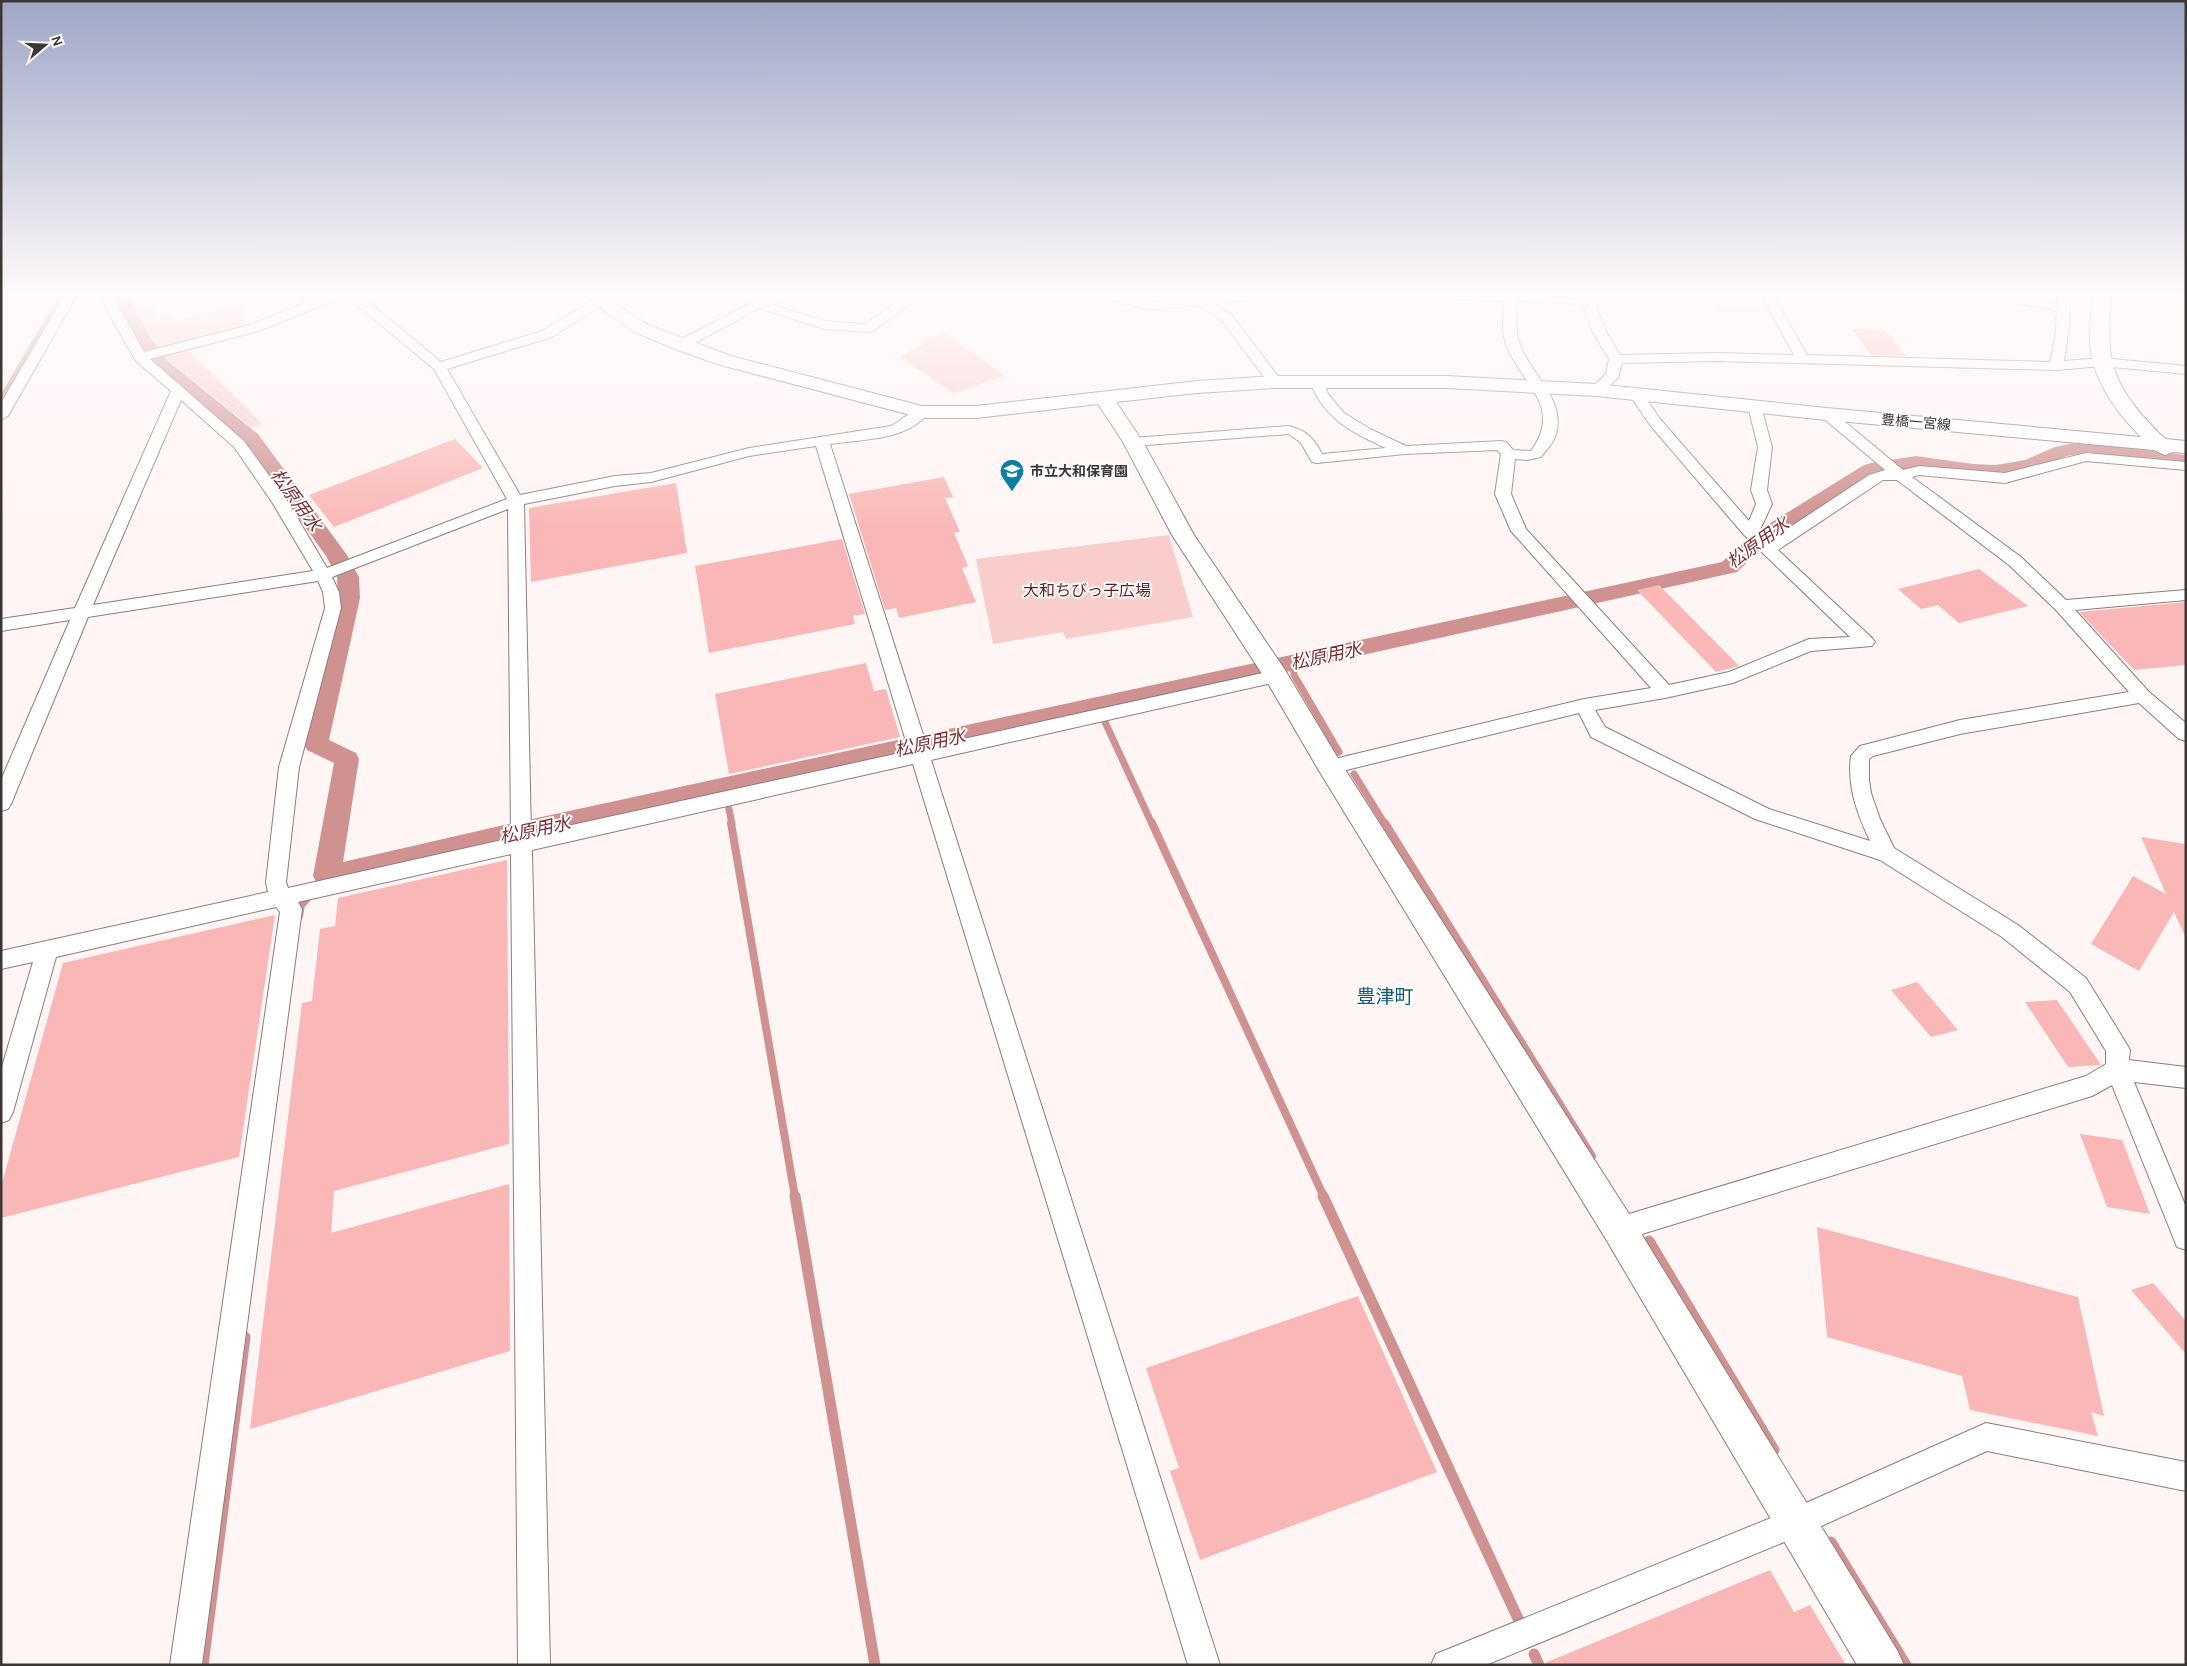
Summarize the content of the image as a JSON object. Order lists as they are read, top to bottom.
{
  "streets": {
    "main road": ["豊橋一宮線"]
  },
  "districts": ["豊津町"],
  "water": ["松原用水"],
  "parks": ["大和ちびっ子広場"],
  "places": {
    "school or university": ["市立大和保育園"]
  },
  "north": "right"
}
